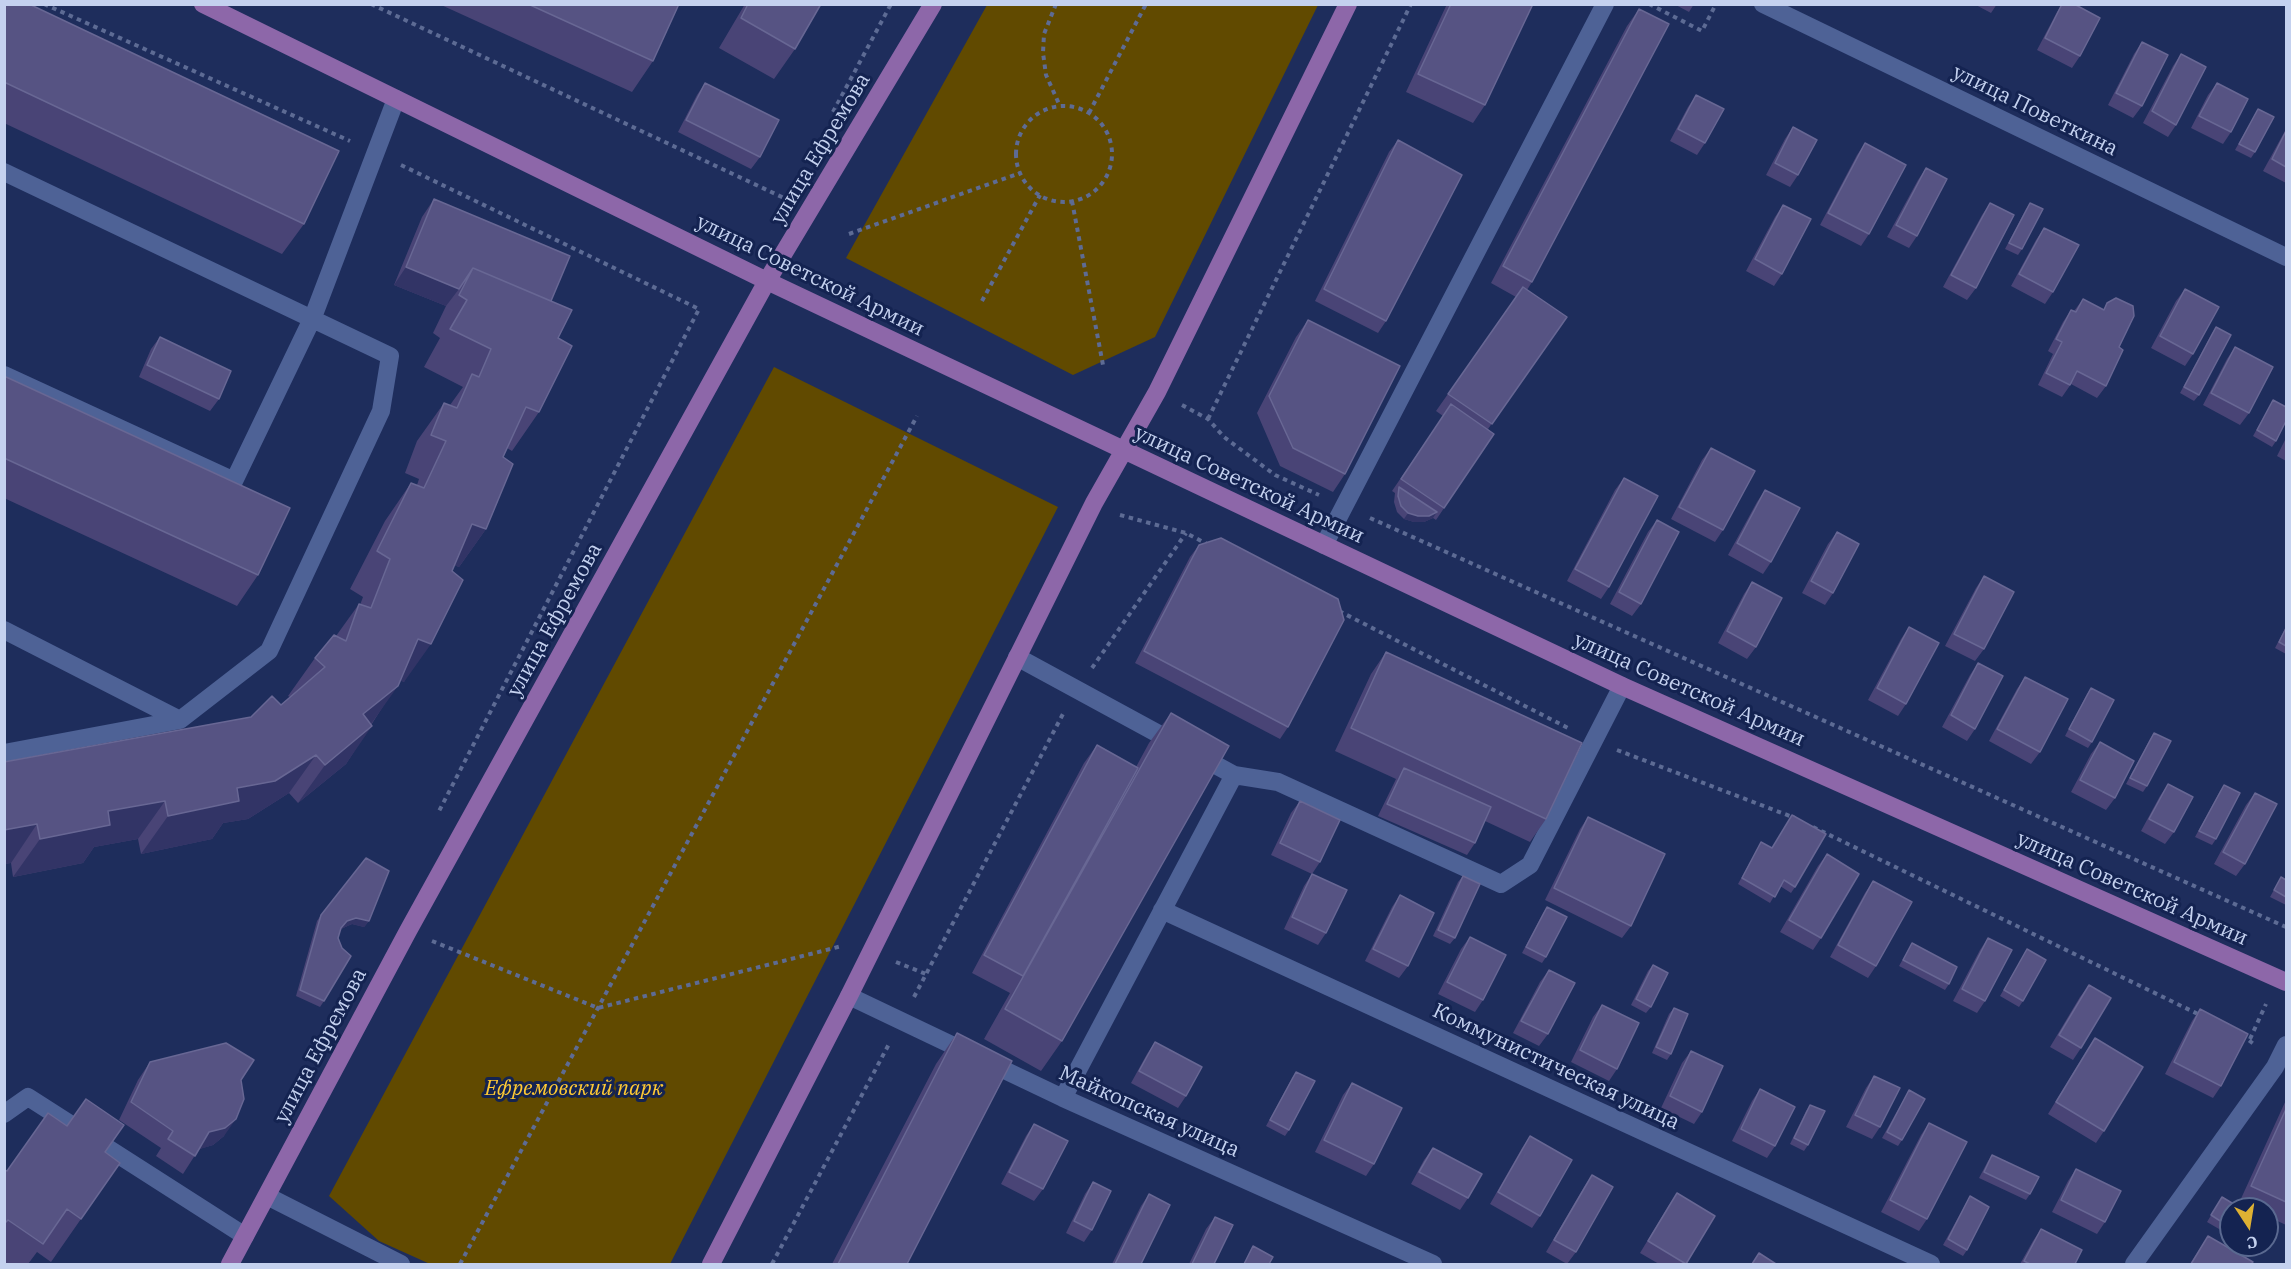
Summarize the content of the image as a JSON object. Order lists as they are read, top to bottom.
{
  "streets": {
    "main road": ["улица Ефремова", "улица Советской Армии"],
    "street": ["улица Поветкина", "Коммунистическая улица", "Майкопская улица"]
  },
  "crossings": [
    ["улица Ефремова", "улица Советской Армии"]
  ],
  "parks": ["Ефремовский парк"],
  "north": "bottom"
}
